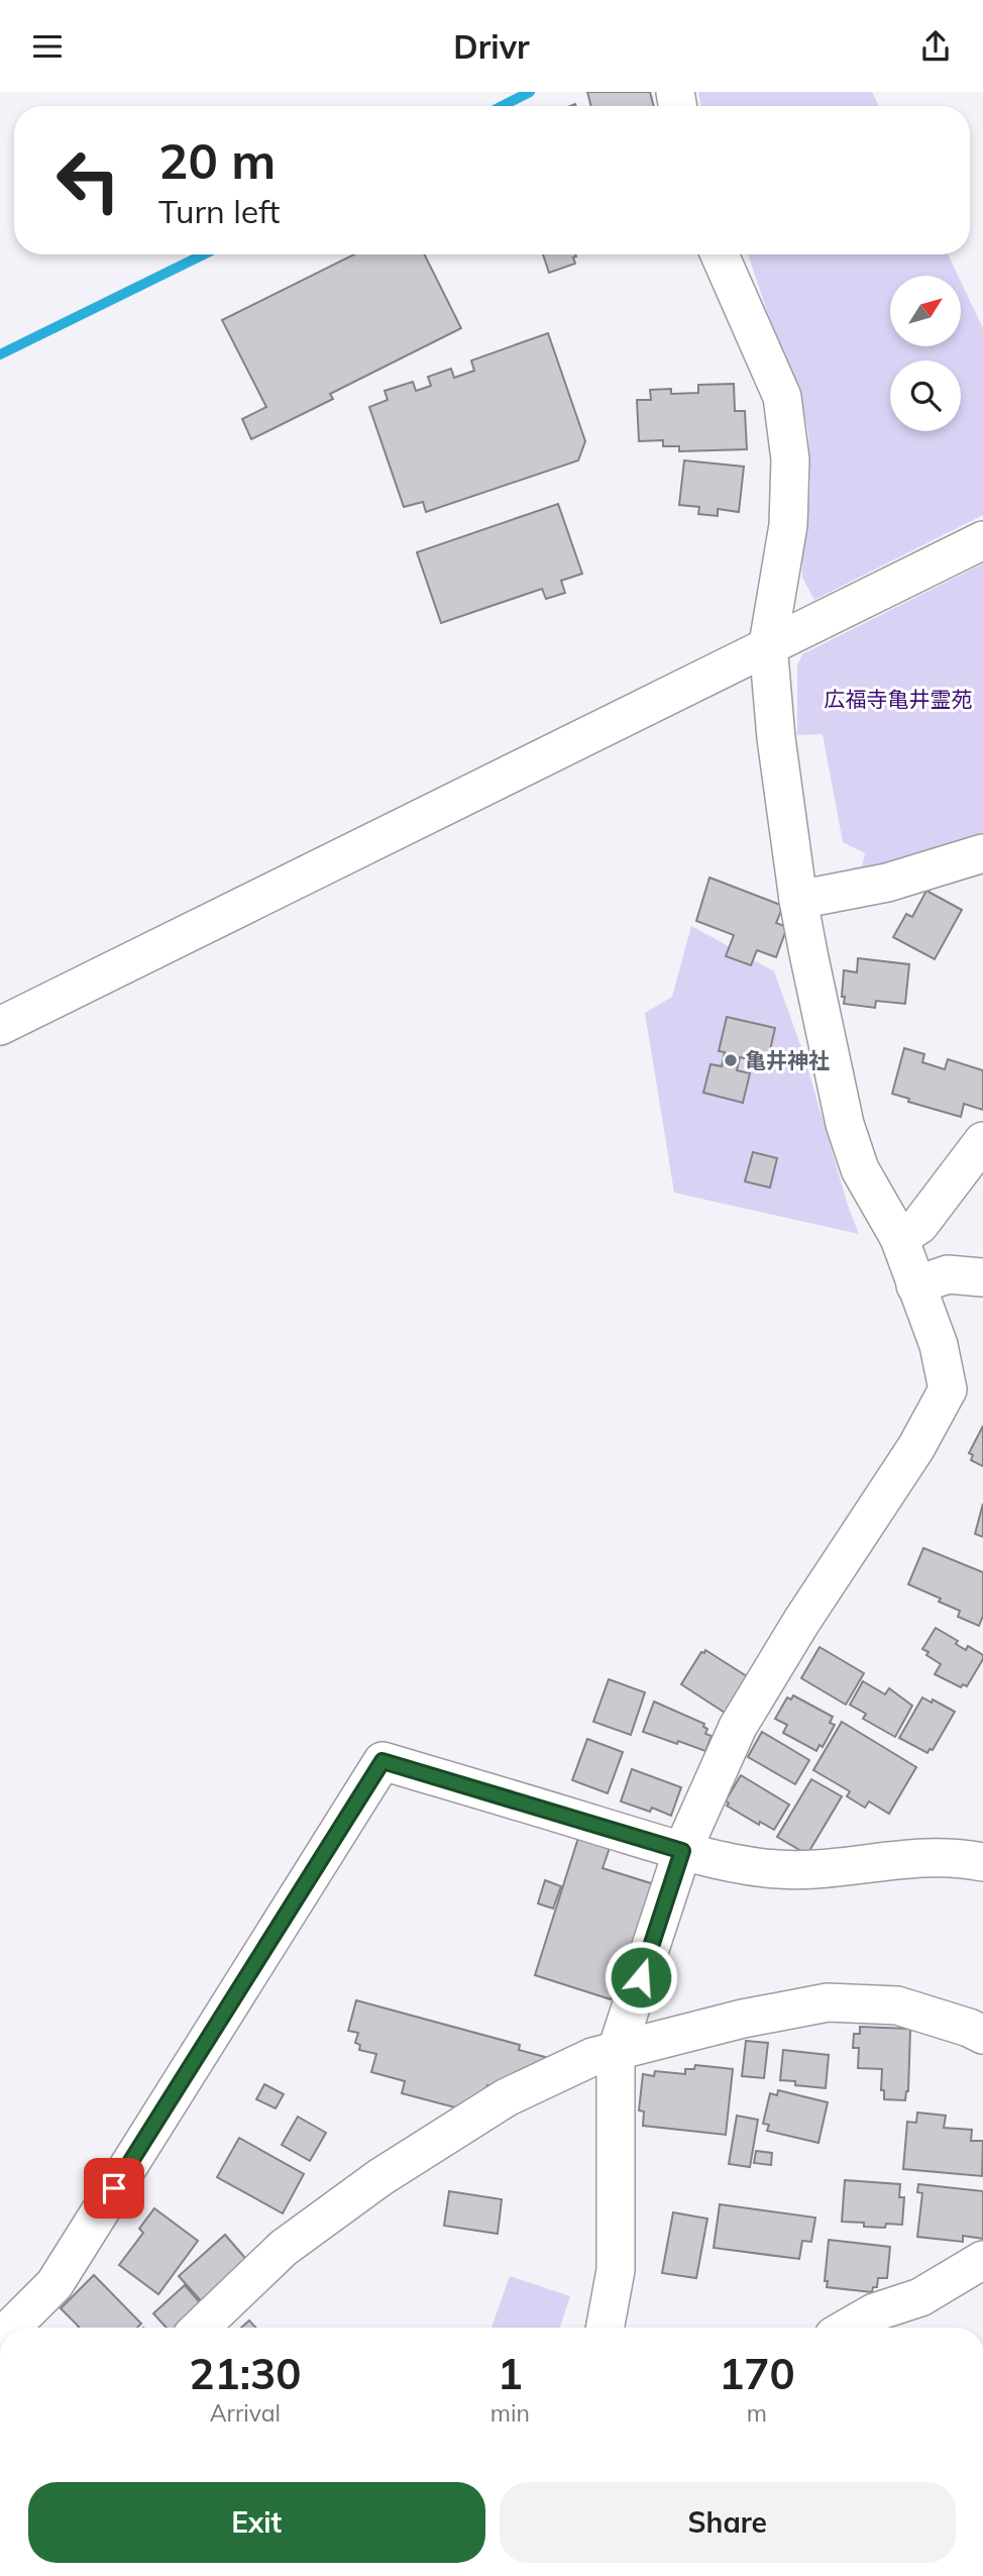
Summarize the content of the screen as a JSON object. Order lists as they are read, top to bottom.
{
  "parks": ["広福寺亀井霊苑"],
  "places": ["亀井神社"],
  "north": "top right",
  "page": {
    "header": "Drivr",
    "turn": ["20 m", "Turn left"],
    "eta": [
      "21:30",
      "Arrival",
      "1",
      "min",
      "170",
      "m"
    ],
    "buttons": ["Exit", "Share"]
  }
}
